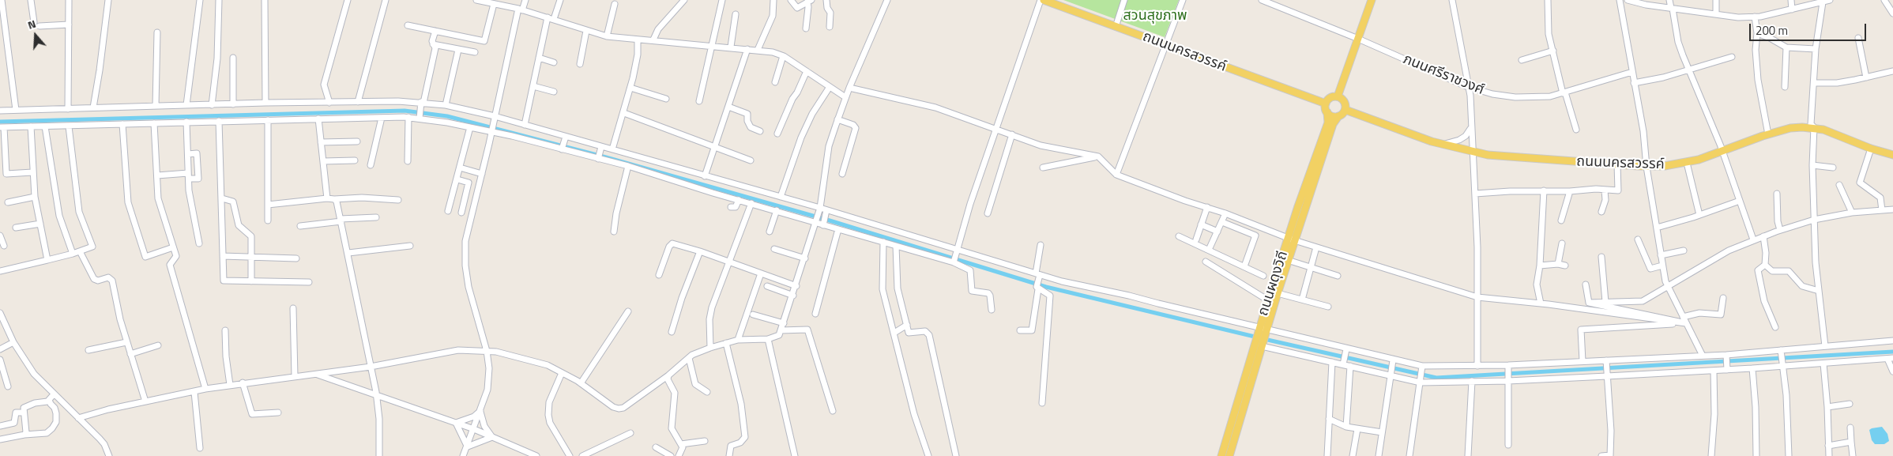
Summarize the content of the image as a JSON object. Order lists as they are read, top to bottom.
{
  "streets": {
    "main road": ["ถนนนครสวรรค์", "ถนนผดุงวิถี"],
    "street": ["ภนนศรีราชวงศ์"]
  },
  "crossings": [
    ["ถนนนครสวรรค์", "ถนนผดุงวิถี"]
  ],
  "parks": ["สวนสุขภาพ"],
  "scale_bar": "200 m",
  "north": "top"
}
